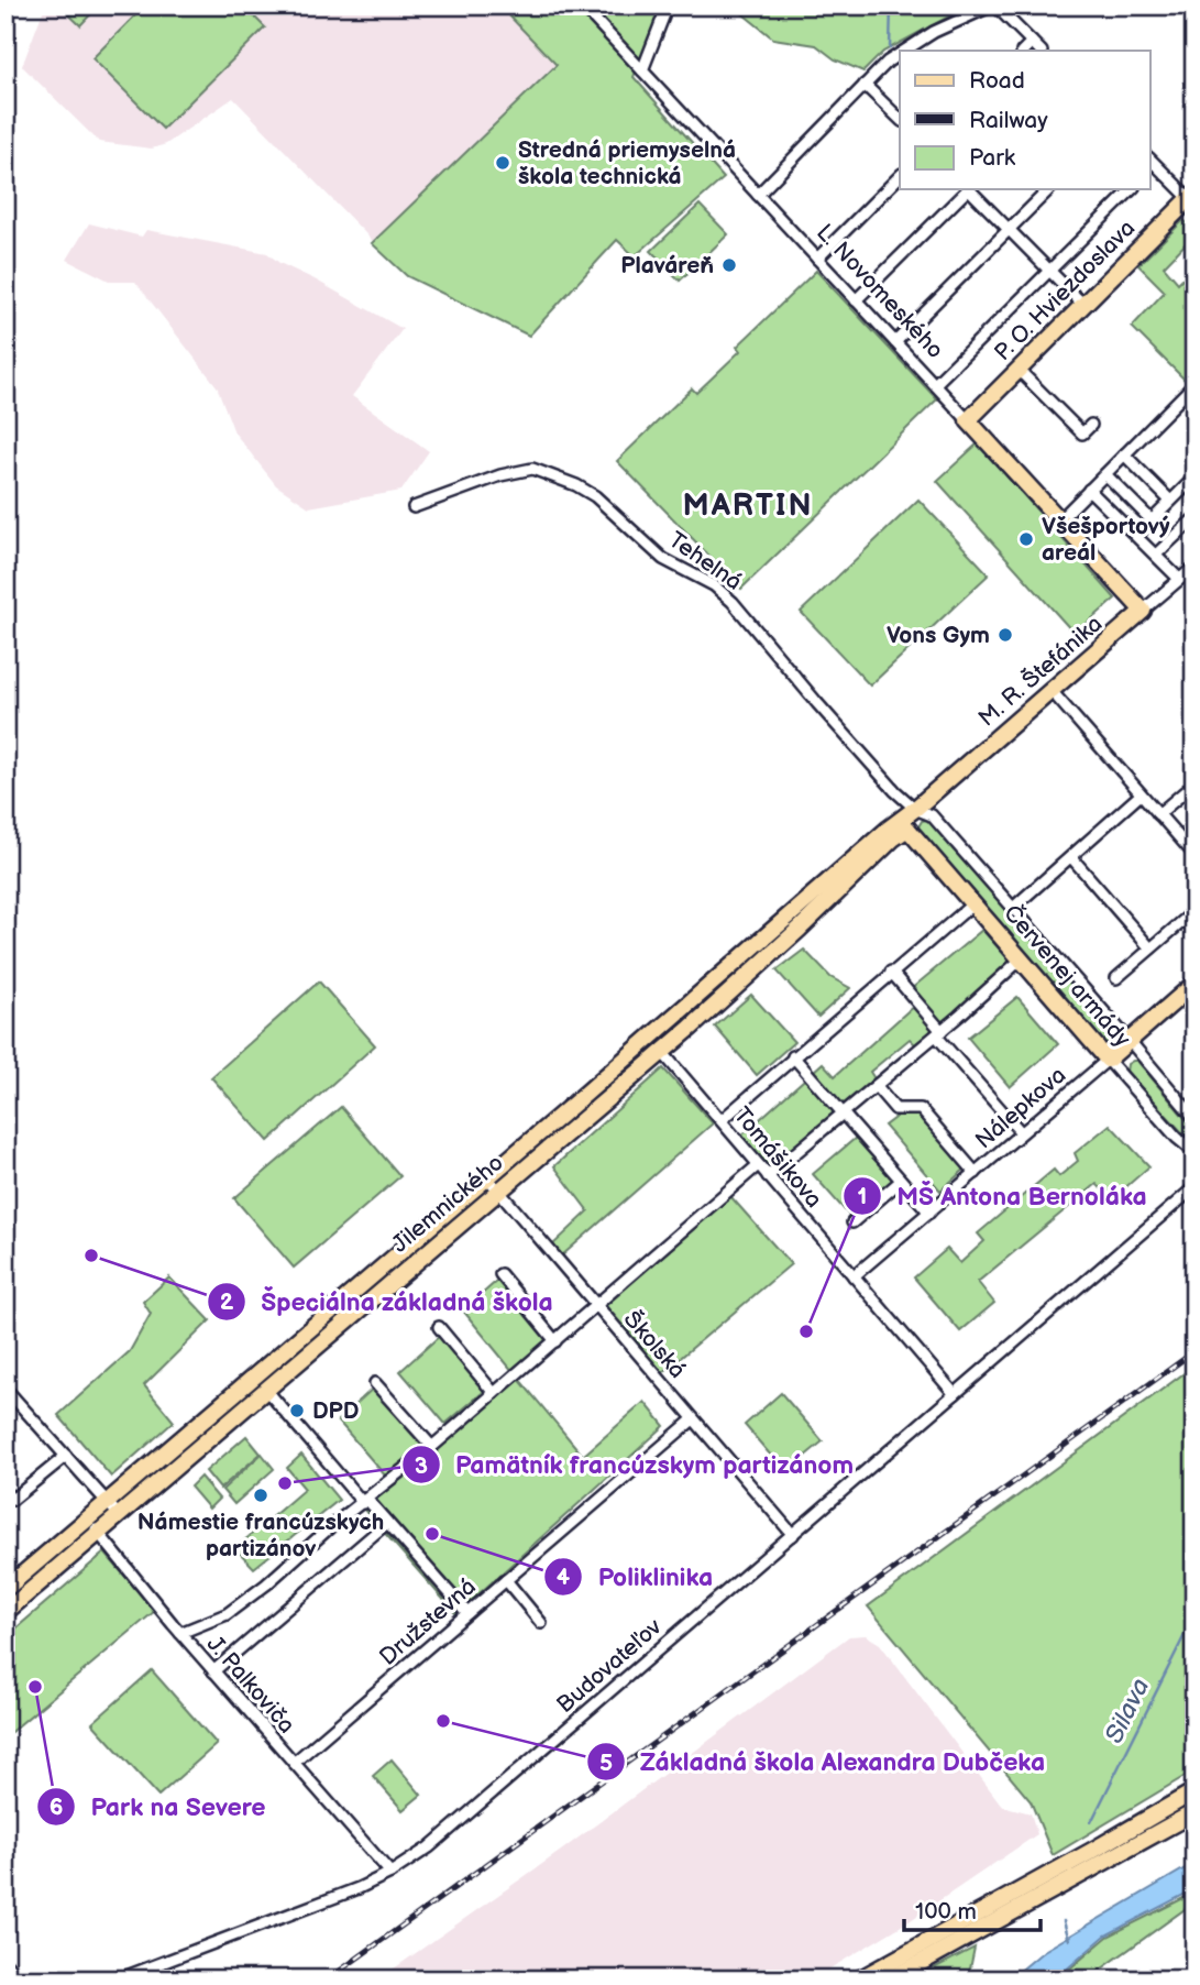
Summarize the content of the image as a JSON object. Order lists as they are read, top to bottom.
{
  "streets": {
    "main road": [
      "P. O. Hviezdoslava",
      "L. Novomeského",
      "M. R. Štefánika",
      "Červenej armády",
      "Jilemnického"
    ],
    "street": [
      "Tehelná",
      "Nálepkova",
      "Tomášikova",
      "Školská",
      "Družstevná",
      "Budovateľov",
      "J. Palkoviča"
    ]
  },
  "crossings": [
    ["P. O. Hviezdoslava", "L. Novomeského"],
    ["L. Novomeského", "M. R. Štefánika"],
    ["Tehelná", "M. R. Štefánika"],
    ["Tehelná", "Červenej armády"],
    ["Tehelná", "Jilemnického"],
    ["M. R. Štefánika", "Červenej armády"],
    ["M. R. Štefánika", "Jilemnického"],
    ["Červenej armády", "Nálepkova"],
    ["Červenej armády", "Jilemnického"],
    ["Nálepkova", "Tomášikova"],
    ["Tomášikova", "Jilemnického"],
    ["Tomášikova", "Budovateľov"],
    ["Jilemnického", "Školská"],
    ["Jilemnického", "J. Palkoviča"],
    ["Školská", "Družstevná"],
    ["Školská", "Budovateľov"],
    ["Družstevná", "J. Palkoviča"],
    ["Budovateľov", "J. Palkoviča"]
  ],
  "districts": ["MARTIN"],
  "water": ["Silava"],
  "places": [
    "Stredná priemyselná škola technická",
    "Plaváreň",
    "Všešportový areál",
    "Vons Gym",
    "Špeciálna základná škola",
    "MŠ Antona Bernoláka",
    "DPD",
    "Pamätník francúzskym partizánom",
    "Námestie francúzskych partizánov",
    "Poliklinika",
    "Park na Severe",
    "Základná škola Alexandra Dubčeka"
  ],
  "legend": ["Road", "Railway", "Park"],
  "scale_bar": "100 m"
}
